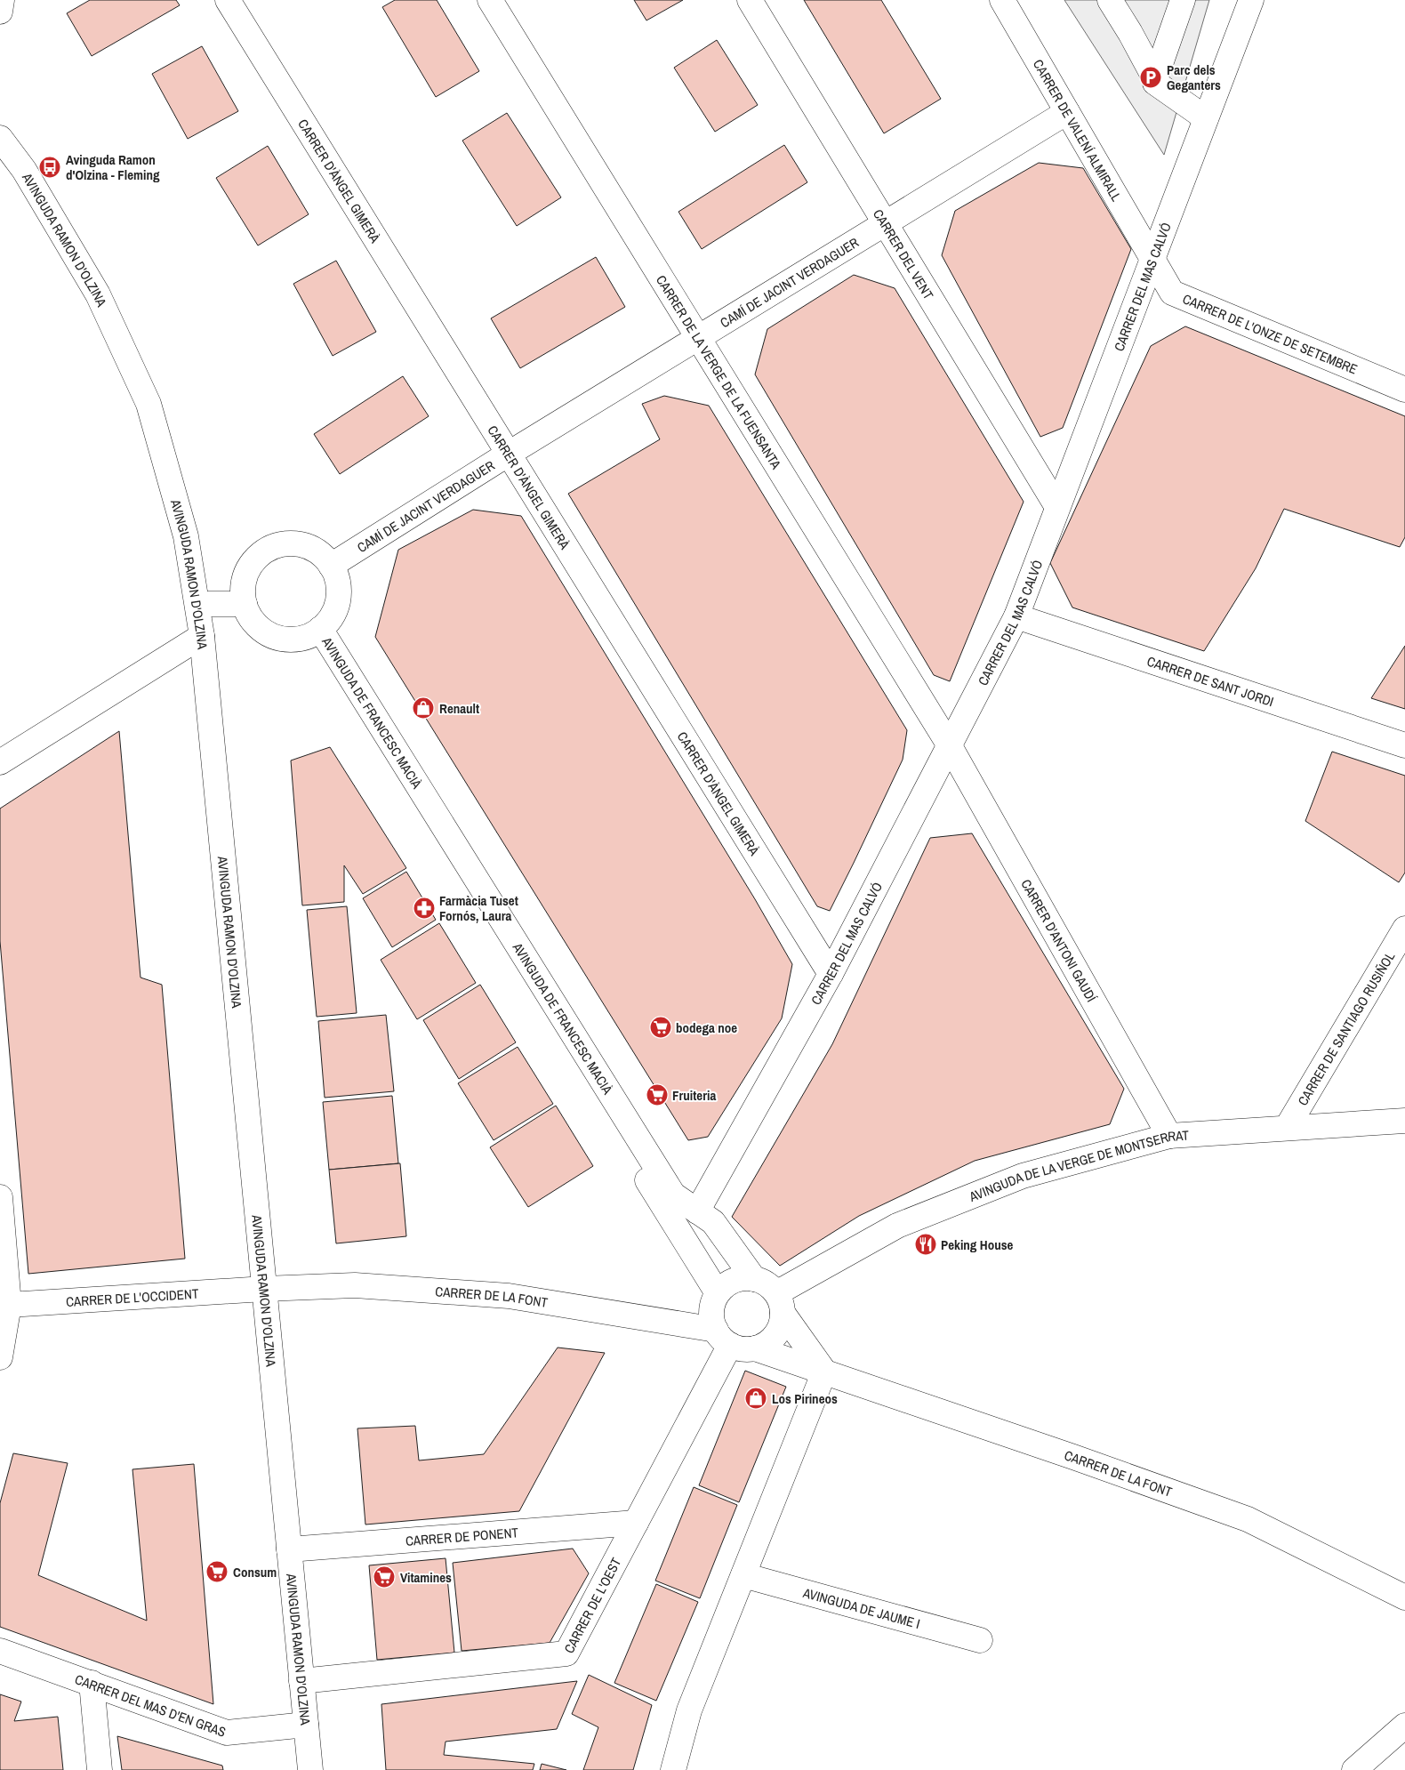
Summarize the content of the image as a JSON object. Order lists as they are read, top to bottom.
{
  "streets": {
    "street": [
      "CARRER DE VALENÍ ALMIRALL",
      "CARRER D'ÀNGEL GIMERÀ",
      "AVINGUDA RAMON D'OLZINA",
      "CARRER DEL VENT",
      "CAMÍ DE JACINT VERDAGUER",
      "CARRER DEL MAS CALVÓ",
      "CARRER DE L'ONZE DE SETEMBRE",
      "CARRER DE LA VERGE DE LA FUENSANTA",
      "CARRER DE SANT JORDI",
      "AVINGUDA DE FRANCESC MACIÀ",
      "CARRER D'ANTONI GAUDÍ",
      "CARRER DE SANTIAGO RUSIÑOL",
      "AVINGUDA DE LA VERGE DE MONTSERRAT",
      "CARRER DE L'OCCIDENT",
      "CARRER DE LA FONT",
      "CARRER DE PONENT",
      "CARRER DE L'OEST",
      "AVINGUDA DE JAUME I",
      "CARRER DEL MAS D'EN GRAS"
    ]
  },
  "crossings": [
    ["CARRER DE VALENÍ ALMIRALL", "CAMÍ DE JACINT VERDAGUER"],
    ["CARRER DE VALENÍ ALMIRALL", "CARRER DEL MAS CALVÓ"],
    ["CARRER DE VALENÍ ALMIRALL", "CARRER DE L'ONZE DE SETEMBRE"],
    ["CARRER D'ÀNGEL GIMERÀ", "CAMÍ DE JACINT VERDAGUER"],
    ["CARRER D'ÀNGEL GIMERÀ", "CARRER DEL MAS CALVÓ"],
    ["AVINGUDA RAMON D'OLZINA", "CARRER DE L'OCCIDENT"],
    ["AVINGUDA RAMON D'OLZINA", "CARRER DE LA FONT"],
    ["AVINGUDA RAMON D'OLZINA", "CARRER DE PONENT"],
    ["AVINGUDA RAMON D'OLZINA", "CARRER DE L'OEST"],
    ["AVINGUDA RAMON D'OLZINA", "CARRER DEL MAS D'EN GRAS"],
    ["CARRER DEL VENT", "CAMÍ DE JACINT VERDAGUER"],
    ["CARRER DEL VENT", "CARRER DEL MAS CALVÓ"],
    ["CAMÍ DE JACINT VERDAGUER", "CARRER DE LA VERGE DE LA FUENSANTA"],
    ["CAMÍ DE JACINT VERDAGUER", "AVINGUDA DE FRANCESC MACIÀ"],
    ["CARRER DEL MAS CALVÓ", "CARRER DE L'ONZE DE SETEMBRE"],
    ["CARRER DEL MAS CALVÓ", "CARRER DE LA VERGE DE LA FUENSANTA"],
    ["CARRER DEL MAS CALVÓ", "CARRER DE SANT JORDI"],
    ["CARRER DEL MAS CALVÓ", "AVINGUDA DE FRANCESC MACIÀ"],
    ["CARRER DEL MAS CALVÓ", "CARRER D'ANTONI GAUDÍ"],
    ["CARRER DE LA VERGE DE LA FUENSANTA", "CARRER D'ANTONI GAUDÍ"],
    ["AVINGUDA DE FRANCESC MACIÀ", "AVINGUDA DE LA VERGE DE MONTSERRAT"],
    ["AVINGUDA DE FRANCESC MACIÀ", "CARRER DE LA FONT"],
    ["AVINGUDA DE FRANCESC MACIÀ", "CARRER DE L'OEST"],
    ["CARRER D'ANTONI GAUDÍ", "AVINGUDA DE LA VERGE DE MONTSERRAT"],
    ["CARRER DE SANTIAGO RUSIÑOL", "AVINGUDA DE LA VERGE DE MONTSERRAT"],
    ["AVINGUDA DE LA VERGE DE MONTSERRAT", "CARRER DE LA FONT"],
    ["AVINGUDA DE LA VERGE DE MONTSERRAT", "CARRER DE L'OEST"],
    ["CARRER DE L'OCCIDENT", "CARRER DE LA FONT"],
    ["CARRER DE LA FONT", "CARRER DE L'OEST"],
    ["CARRER DE PONENT", "CARRER DE L'OEST"]
  ],
  "places": {
    "parking": ["Parc dels Geganters"],
    "bus stop": ["Avinguda Ramon d'Olzina - Fleming"],
    "shop": ["Renault", "Los Pirineos"],
    "pharmacy": ["Farmàcia Tuset Fornós, Laura"],
    "supermarket": [
      "bodega noe",
      "Fruiteria",
      "Consum",
      "Vitamines"
    ],
    "restaurant": ["Peking House"]
  }
}
